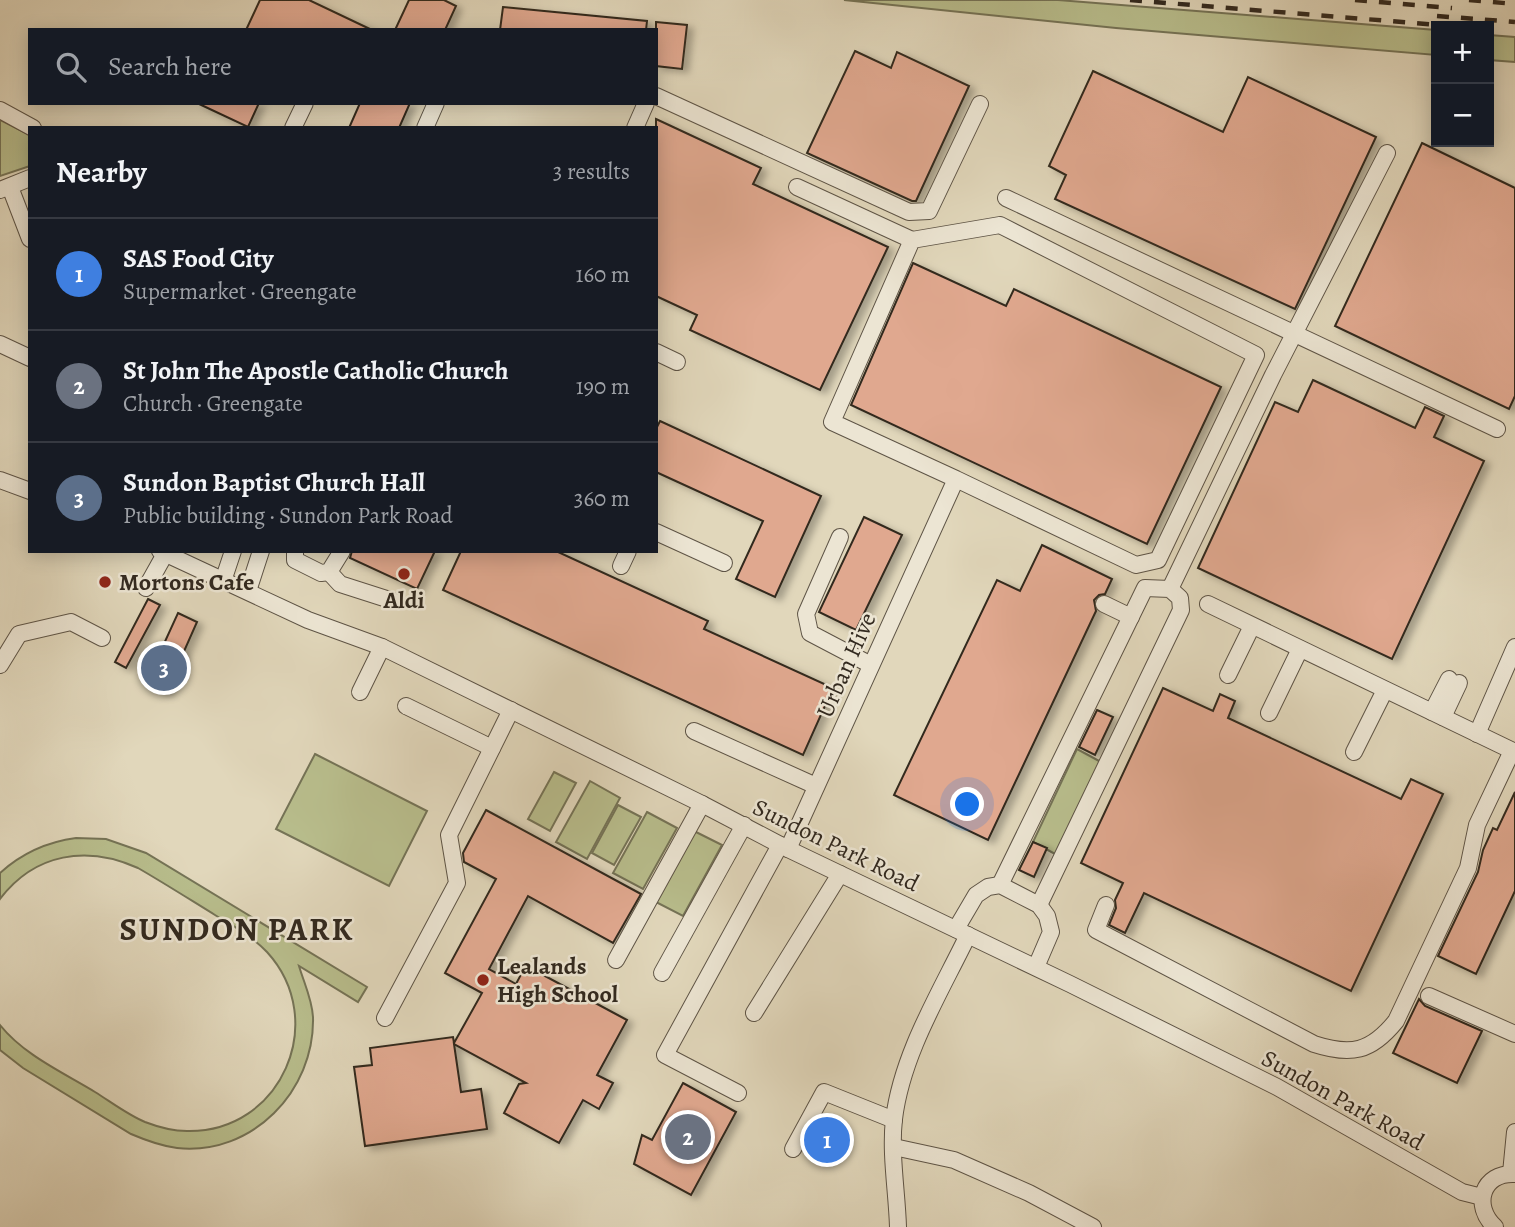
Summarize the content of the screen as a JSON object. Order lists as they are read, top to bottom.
{
  "streets": {
    "street": ["Urban Hive", "Sundon Park Road"]
  },
  "crossings": [
    ["Urban Hive", "Sundon Park Road"]
  ],
  "districts": ["SUNDON PARK"],
  "places": ["Aldi", "Mortons Cafe", "Lealands High School"],
  "page": {
    "map_buttons": ["+", "−"],
    "search": "Search here",
    "heading": ["Nearby", "3 results"],
    "list": [
      {
        "mark": "1",
        "name": "SAS Food City",
        "note": "Supermarket · Greengate",
        "value": "160 m"
      },
      {
        "mark": "2",
        "name": "St John The Apostle Catholic Church",
        "note": "Church · Greengate",
        "value": "190 m"
      },
      {
        "mark": "3",
        "name": "Sundon Baptist Church Hall",
        "note": "Public building · Sundon Park Road",
        "value": "360 m"
      }
    ],
    "pins": ["3", "2", "1"]
  }
}
